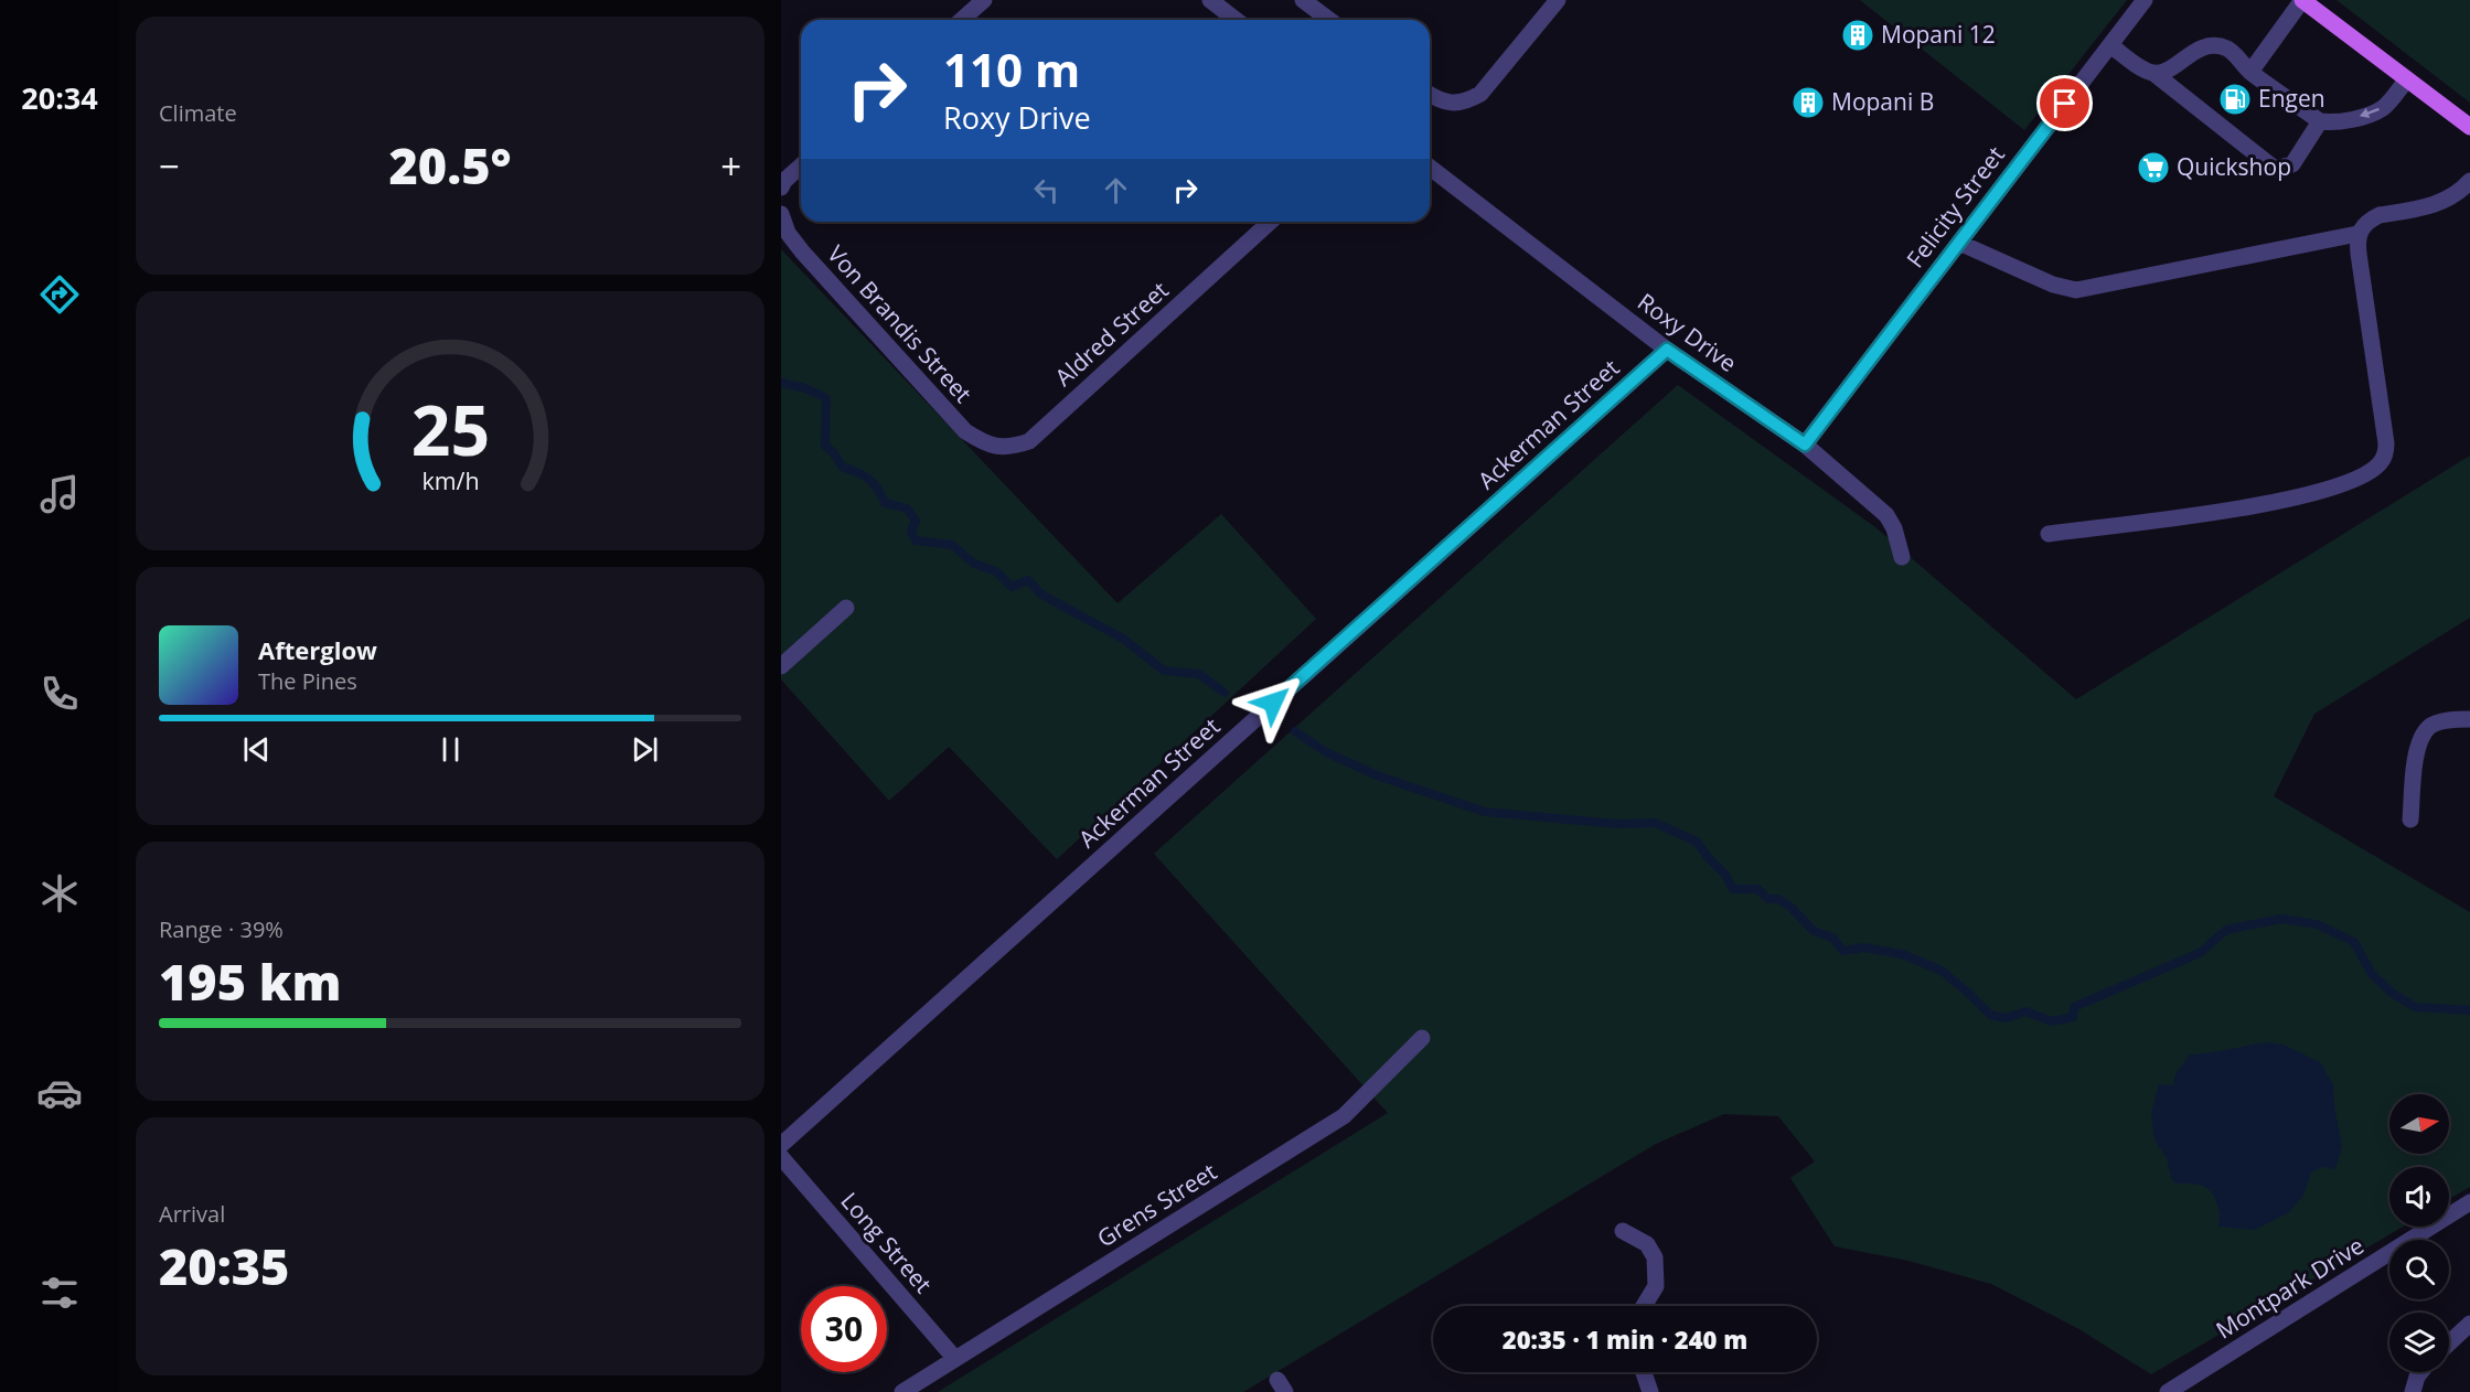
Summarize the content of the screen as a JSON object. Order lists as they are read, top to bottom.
{
  "streets": {
    "street": [
      "Felicity Street",
      "Von Brandis Street",
      "Roxy Drive",
      "Aldred Street",
      "Ackerman Street",
      "Grens Street",
      "Long Street",
      "Montpark Drive"
    ]
  },
  "crossings": [
    ["Felicity Street", "Roxy Drive"],
    ["Von Brandis Street", "Aldred Street"],
    ["Roxy Drive", "Ackerman Street"],
    ["Grens Street", "Long Street"]
  ],
  "places": {
    "building": ["Mopani 12", "Mopani B"],
    "fuel station": ["Engen"],
    "supermarket": ["Quickshop"]
  },
  "north": "right",
  "page": {
    "tabs": "20:34",
    "tile": [
      "Climate",
      ["Range · 39%", "195 km"],
      ["Arrival", "20:35"]
    ],
    "turn": ["110 m", "Roxy Drive"],
    "heat": ["−", "20.5°", "+"],
    "song": ["Afterglow", "The Pines"],
    "limit": "30",
    "trip": "20:35 · 1 min · 240 m",
    "gauge": ["25", "km/h"]
  }
}
